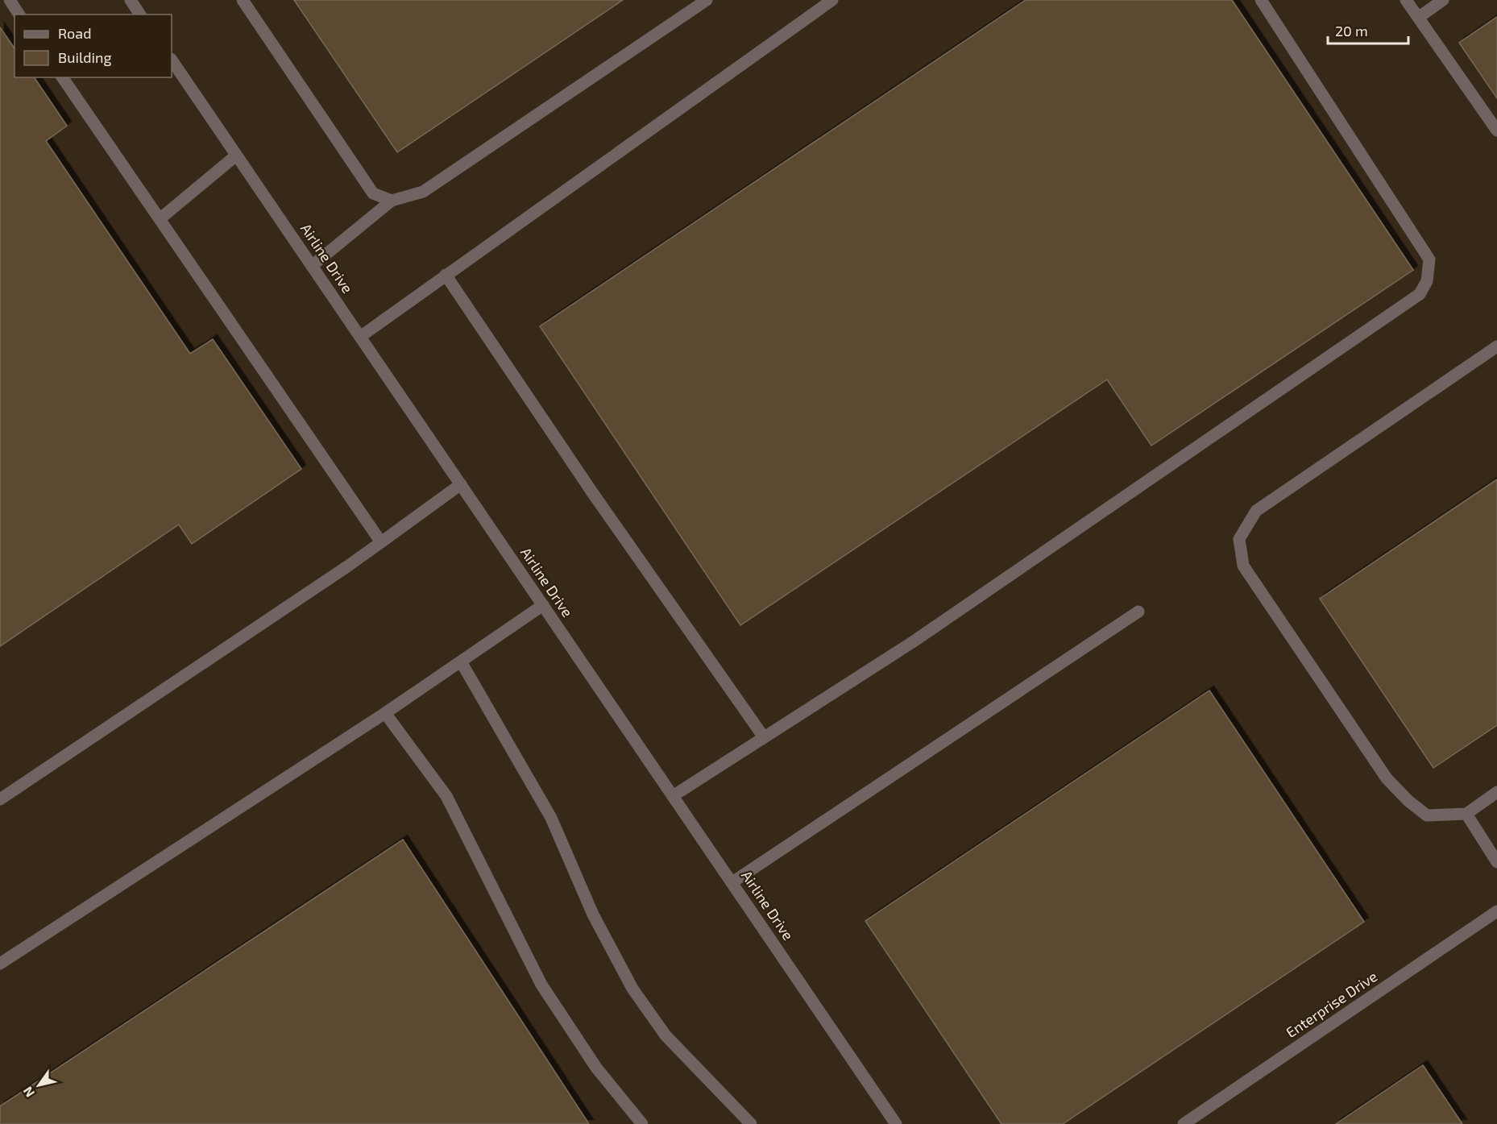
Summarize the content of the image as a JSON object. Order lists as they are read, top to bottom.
{
  "streets": {
    "street": ["Airline Drive", "Enterprise Drive"]
  },
  "legend": ["Road", "Building"],
  "scale_bar": "20 m",
  "north": "bottom left"
}
